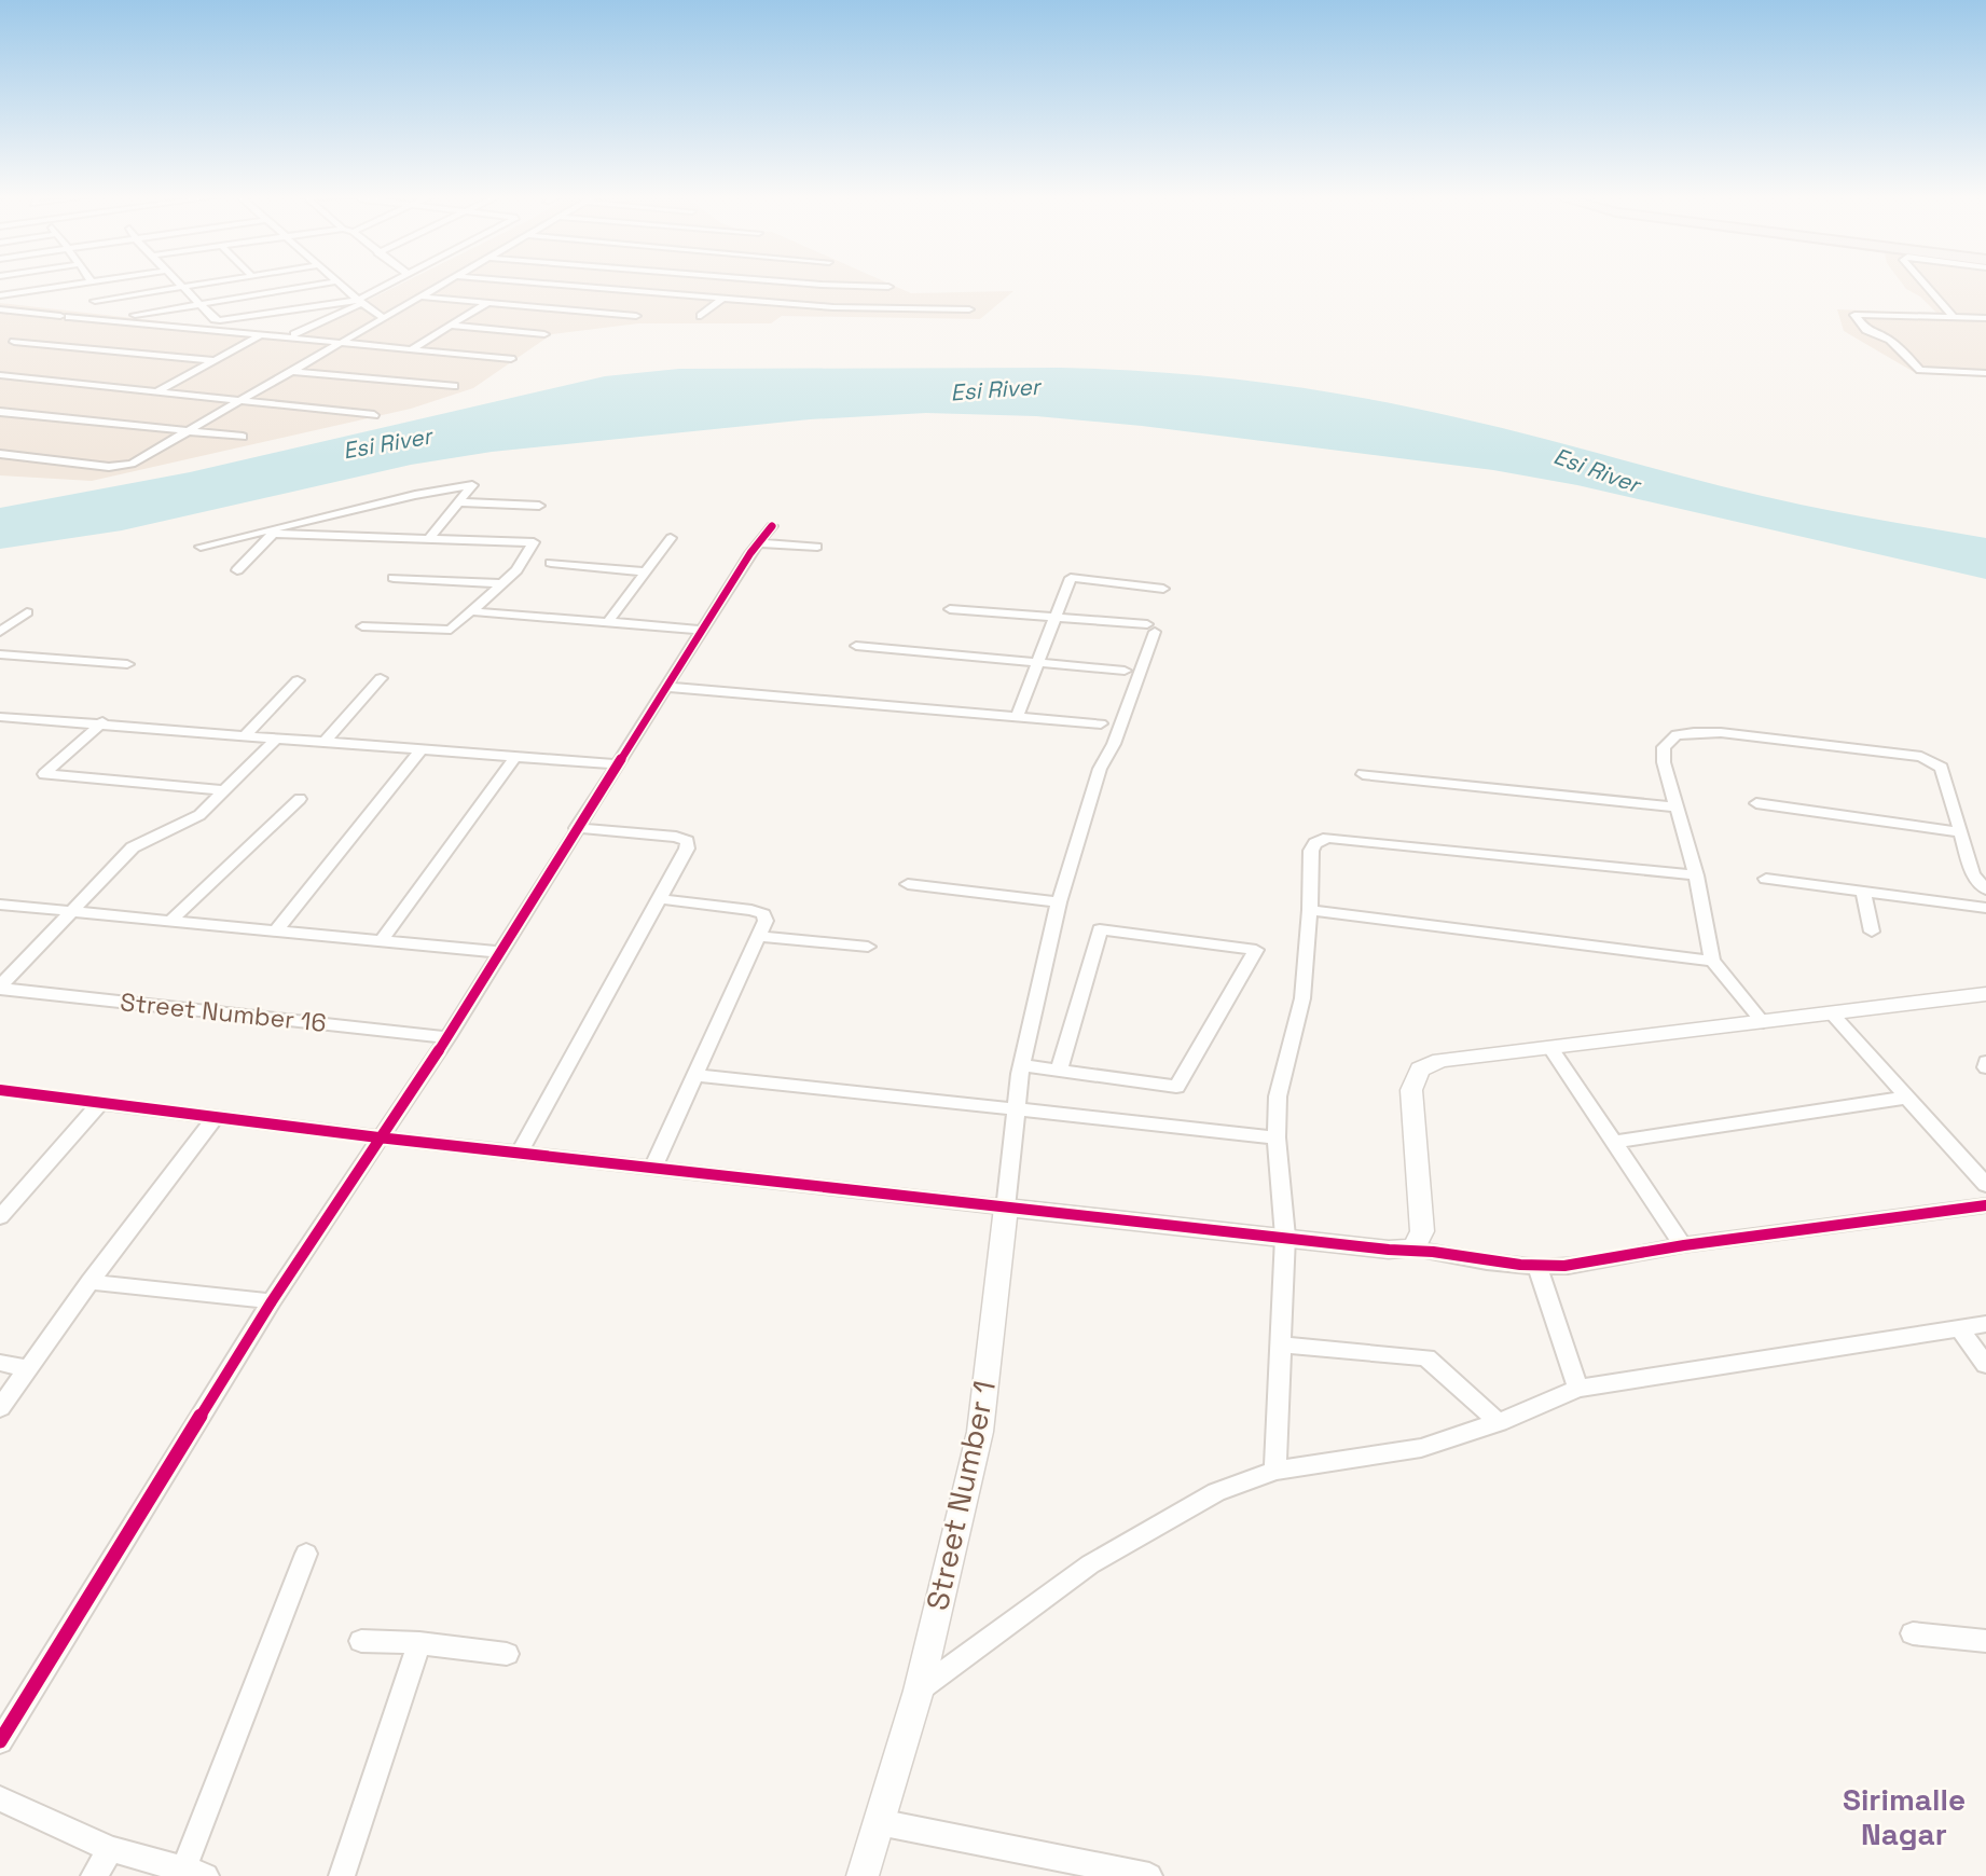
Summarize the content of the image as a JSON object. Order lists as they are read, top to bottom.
{
  "streets": {
    "street": ["Street Number 16", "Street Number 1"]
  },
  "districts": ["Sirimalle Nagar"],
  "water": ["Esi River"]
}
